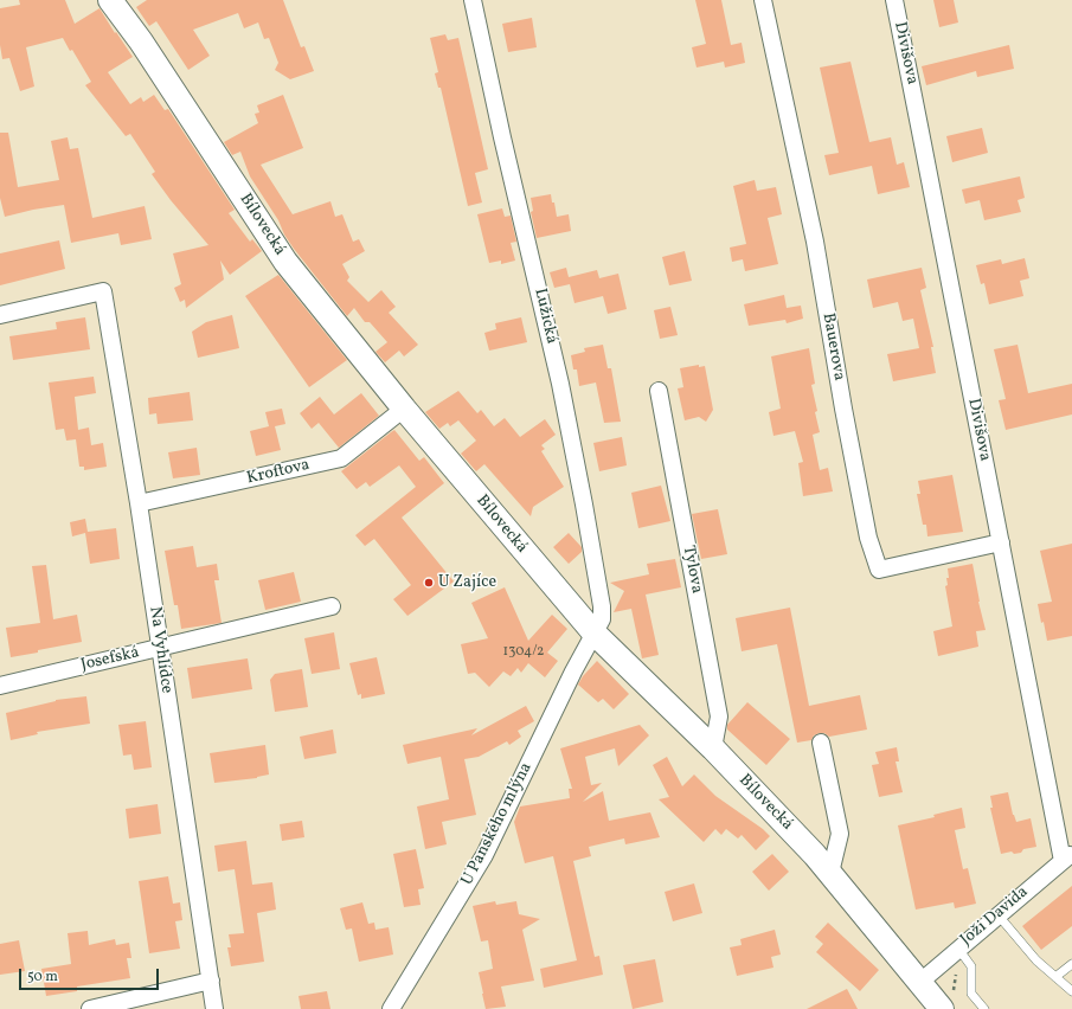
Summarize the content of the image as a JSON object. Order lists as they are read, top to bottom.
{
  "streets": {
    "main road": ["Bílovecká"],
    "street": [
      "Divišova",
      "Lužická",
      "Bauerova",
      "Kroftova",
      "Tylova",
      "Na Vyhlídce",
      "Josefská",
      "U Panského mlýna",
      "Joži Davida"
    ]
  },
  "crossings": [
    ["Divišova", "Bauerova"],
    ["Divišova", "Joži Davida"],
    ["Bílovecká", "Lužická"],
    ["Bílovecká", "Kroftova"],
    ["Bílovecká", "Tylova"],
    ["Bílovecká", "U Panského mlýna"],
    ["Bílovecká", "Joži Davida"],
    ["Lužická", "U Panského mlýna"],
    ["Kroftova", "Na Vyhlídce"],
    ["Na Vyhlídce", "Josefská"]
  ],
  "places": ["U Zajíce"],
  "house_numbers": ["1304/2"],
  "scale_bar": "50 m"
}
